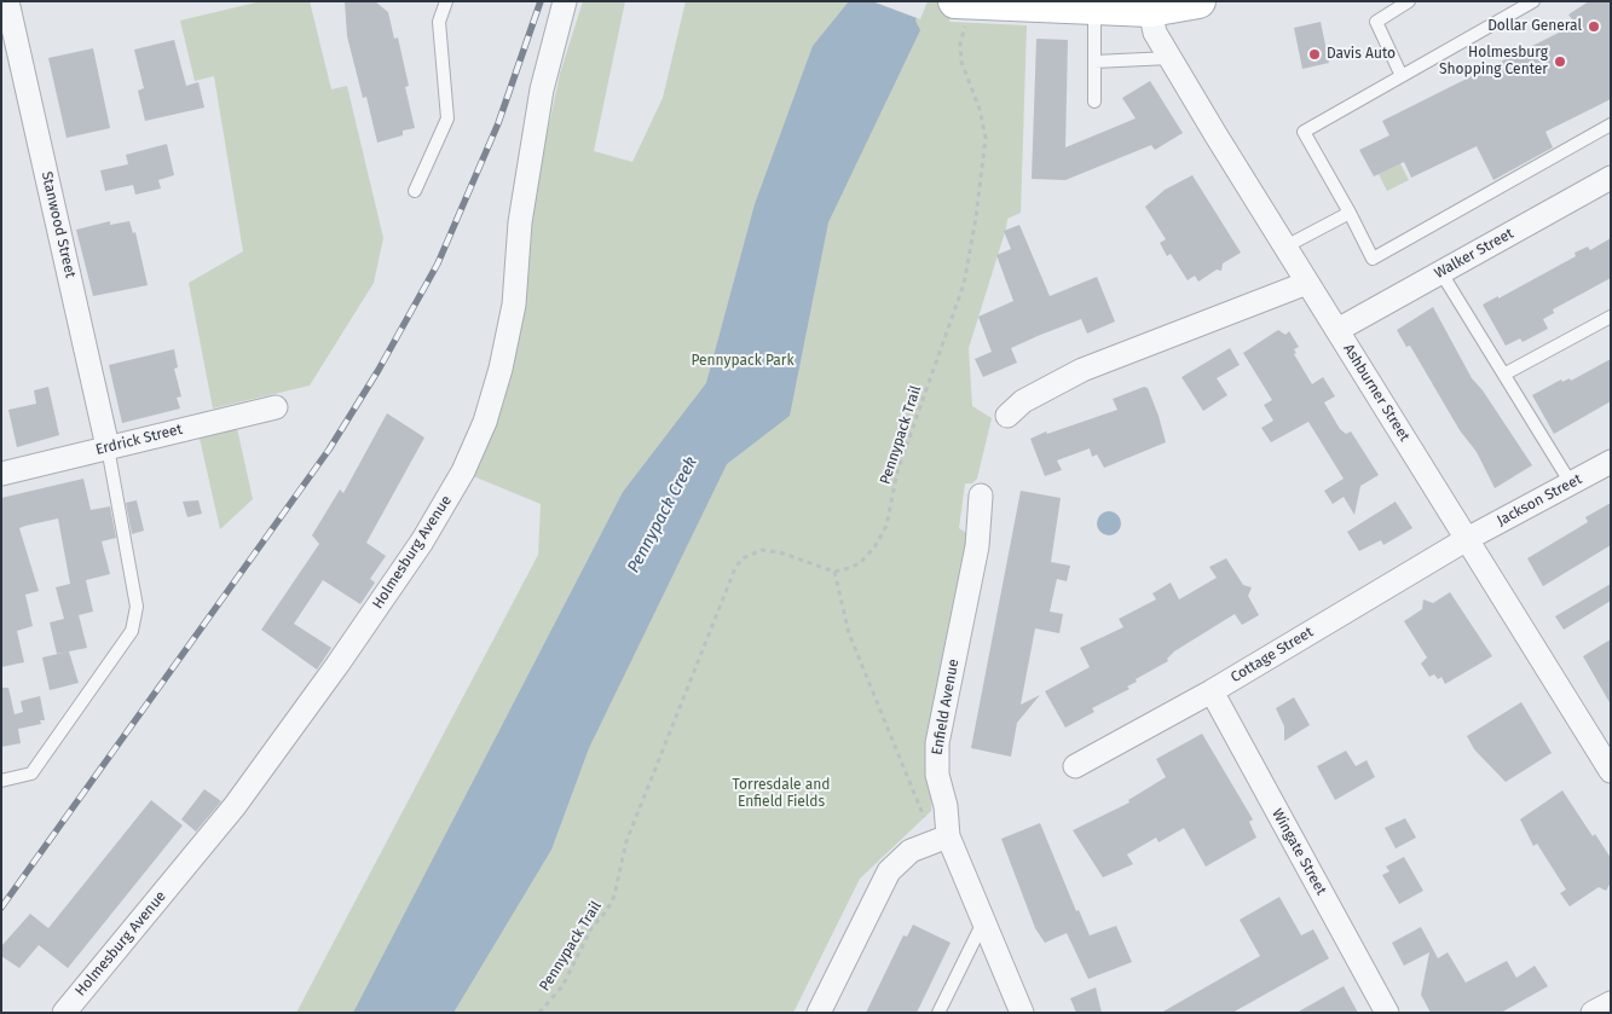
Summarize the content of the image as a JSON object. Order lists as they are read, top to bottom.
{
  "streets": {
    "street": [
      "Stanwood Street",
      "Walker Street",
      "Ashburner Street",
      "Erdrick Street",
      "Jackson Street",
      "Holmesburg Avenue",
      "Cottage Street",
      "Enfield Avenue",
      "Wingate Street"
    ],
    "path": ["Pennypack Trail"]
  },
  "crossings": [
    ["Stanwood Street", "Erdrick Street"],
    ["Walker Street", "Ashburner Street"],
    ["Ashburner Street", "Jackson Street"],
    ["Ashburner Street", "Cottage Street"],
    ["Jackson Street", "Cottage Street"],
    ["Cottage Street", "Wingate Street"]
  ],
  "water": ["Pennypack Creek"],
  "parks": ["Pennypack Park", "Torresdale and Enfield Fields"],
  "places": ["Dollar General", "Davis Auto", "Holmesburg Shopping Center"]
}
